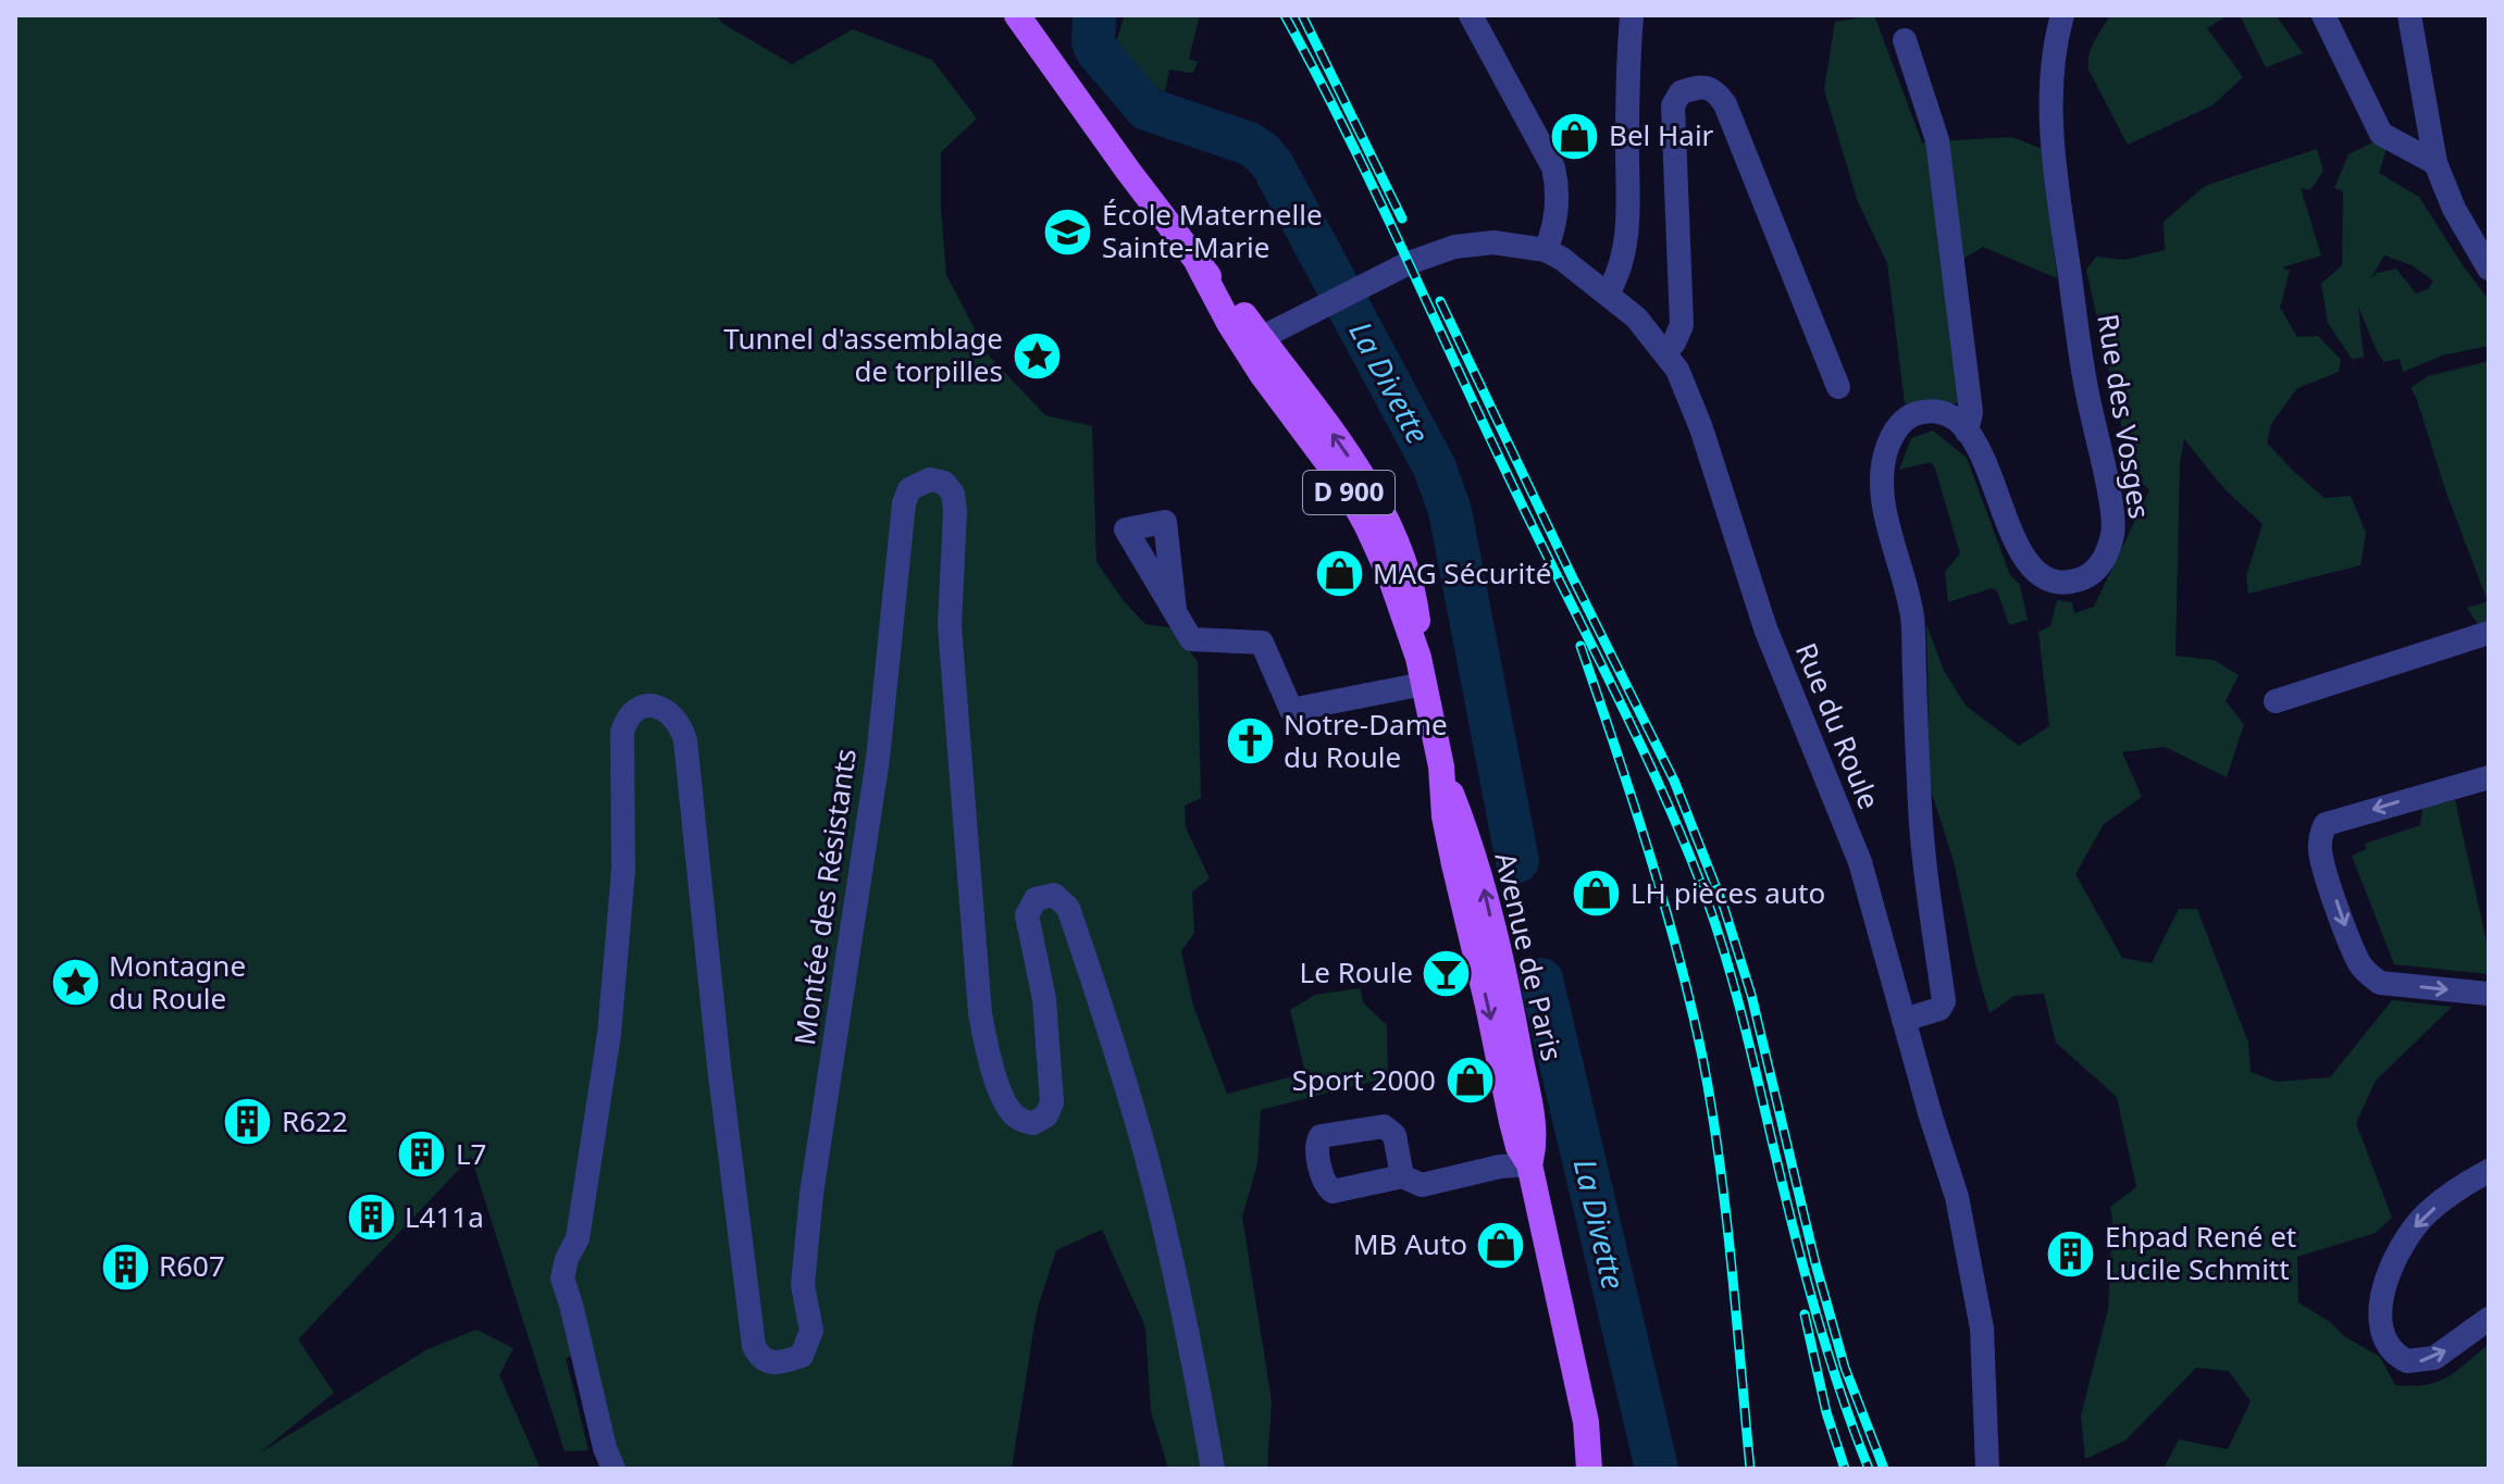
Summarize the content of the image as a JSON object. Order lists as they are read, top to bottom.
{
  "streets": {
    "main road": ["D 900", "Avenue de Paris"],
    "street": ["Rue des Vosges", "Rue du Roule", "Montée des Résistants"]
  },
  "crossings": [
    ["Rue du Roule", "Avenue de Paris"]
  ],
  "water": ["La Divette"],
  "places": {
    "shop": [
      "Bel Hair",
      "MAG Sécurité",
      "LH pièces auto",
      "Sport 2000",
      "MB Auto"
    ],
    "school or university": ["École Maternelle Sainte-Marie"],
    "place": ["Tunnel d'assemblage de torpilles", "Montagne du Roule"],
    "church": ["Notre-Dame du Roule"],
    "bar": ["Le Roule"],
    "building": [
      "R622",
      "L7",
      "L411a",
      "Ehpad René et Lucile Schmitt",
      "R607"
    ]
  }
}
